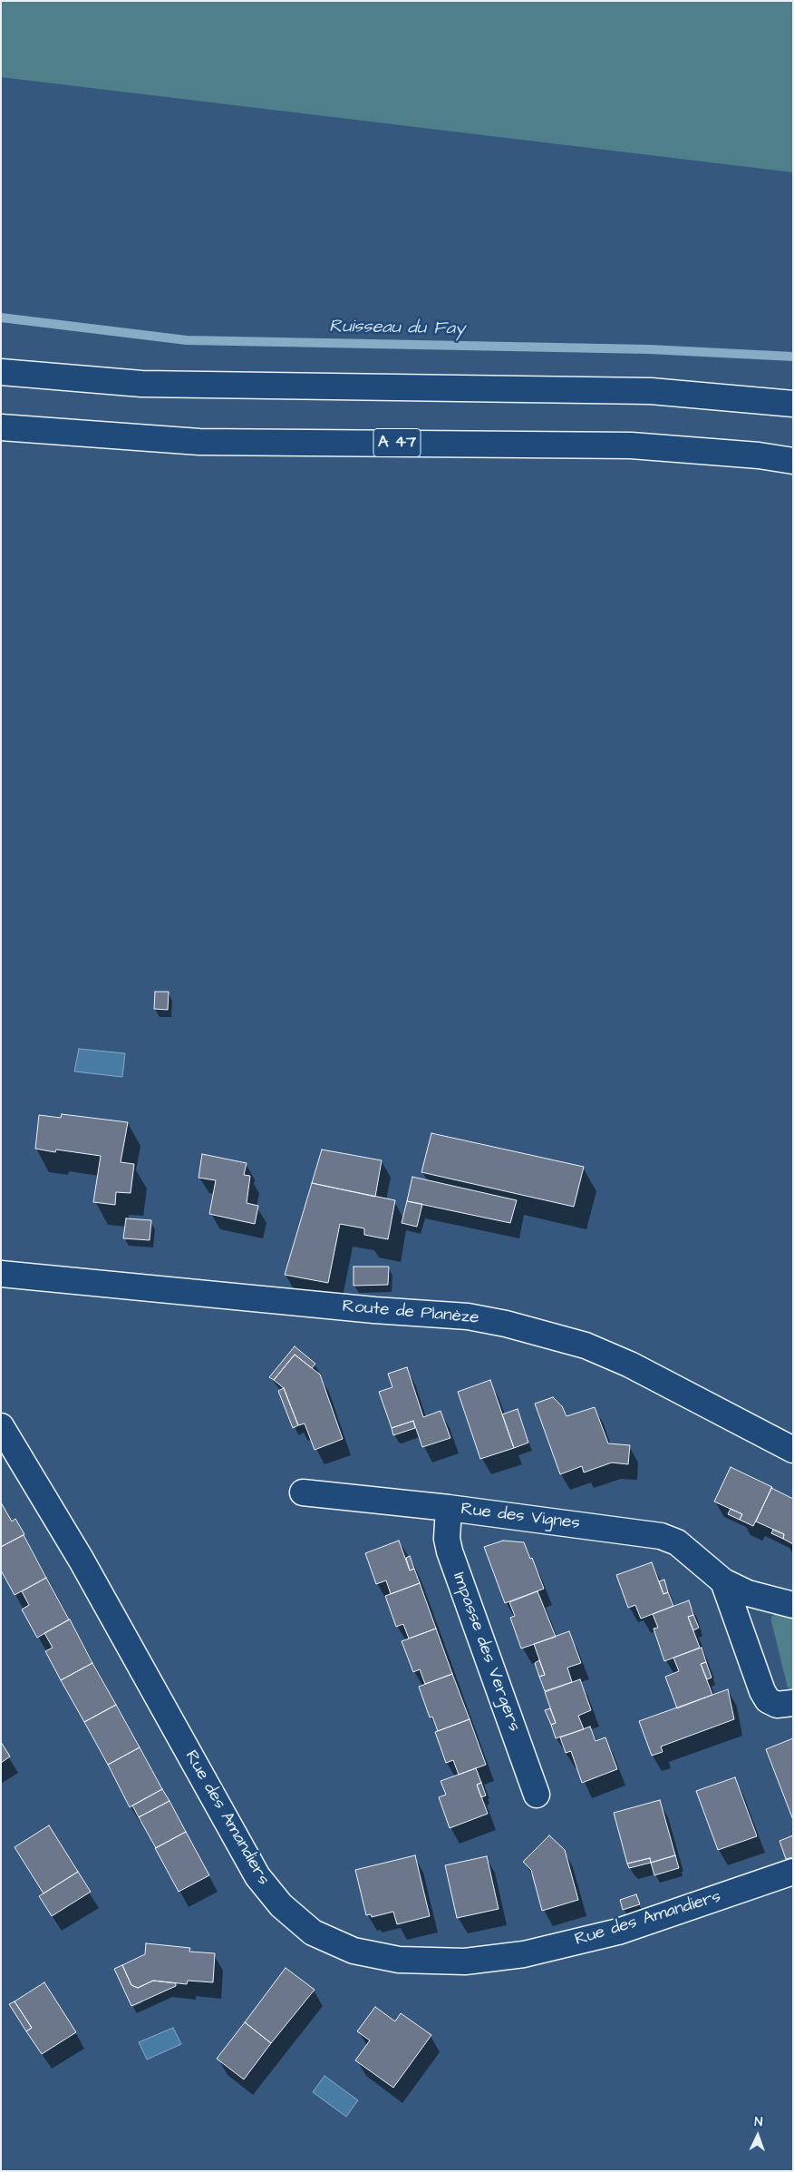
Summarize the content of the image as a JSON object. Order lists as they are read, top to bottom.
{
  "streets": {
    "main road": [
      "A 47",
      "Route de Planèze",
      "Rue des Vignes",
      "Impasse des Vergers",
      "Rue des Amandiers"
    ]
  },
  "crossings": [
    ["Rue des Vignes", "Impasse des Vergers"]
  ],
  "water": ["Ruisseau du Fay"],
  "north": "top"
}
